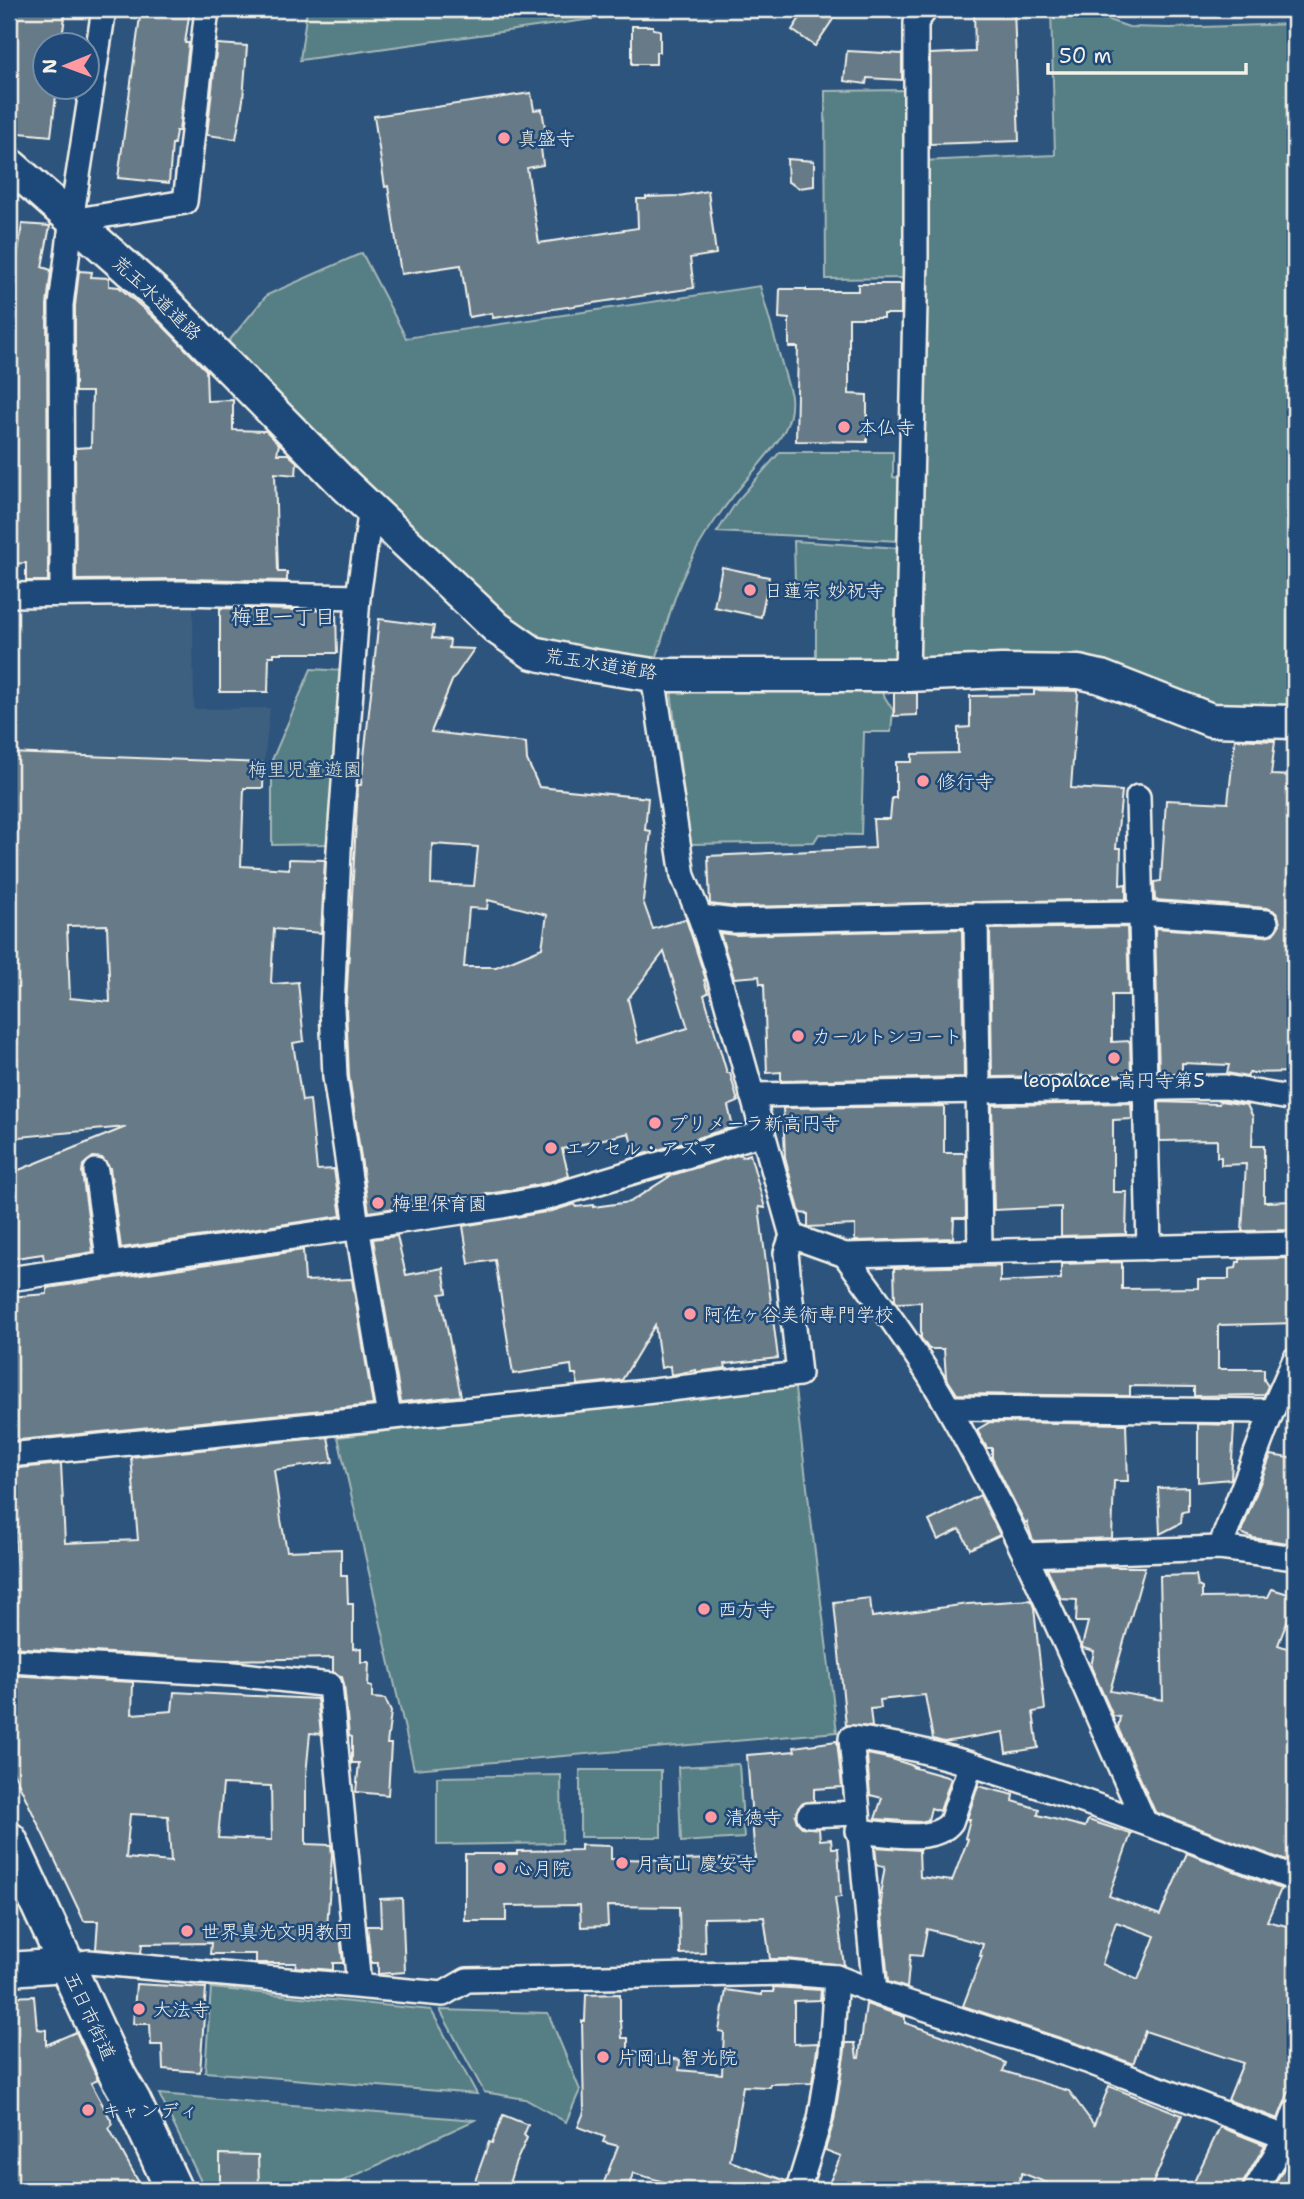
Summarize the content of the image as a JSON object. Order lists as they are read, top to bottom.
{
  "streets": {
    "main road": ["荒玉水道道路", "五日市街道"]
  },
  "districts": ["梅里一丁目"],
  "parks": ["梅里児童遊園"],
  "places": [
    "真盛寺",
    "本仏寺",
    "日蓮宗 妙祝寺",
    "修行寺",
    "カールトンコート",
    "leopalace 高円寺第5",
    "プリメーラ新高円寺",
    "エクセル・アズマ",
    "梅里保育園",
    "阿佐ヶ谷美術専門学校",
    "西方寺",
    "清徳寺",
    "月高山 慶安寺",
    "心月院",
    "世界真光文明教団",
    "大法寺",
    "片岡山 智光院",
    "キャンディ"
  ],
  "scale_bar": "50 m",
  "north": "left"
}
